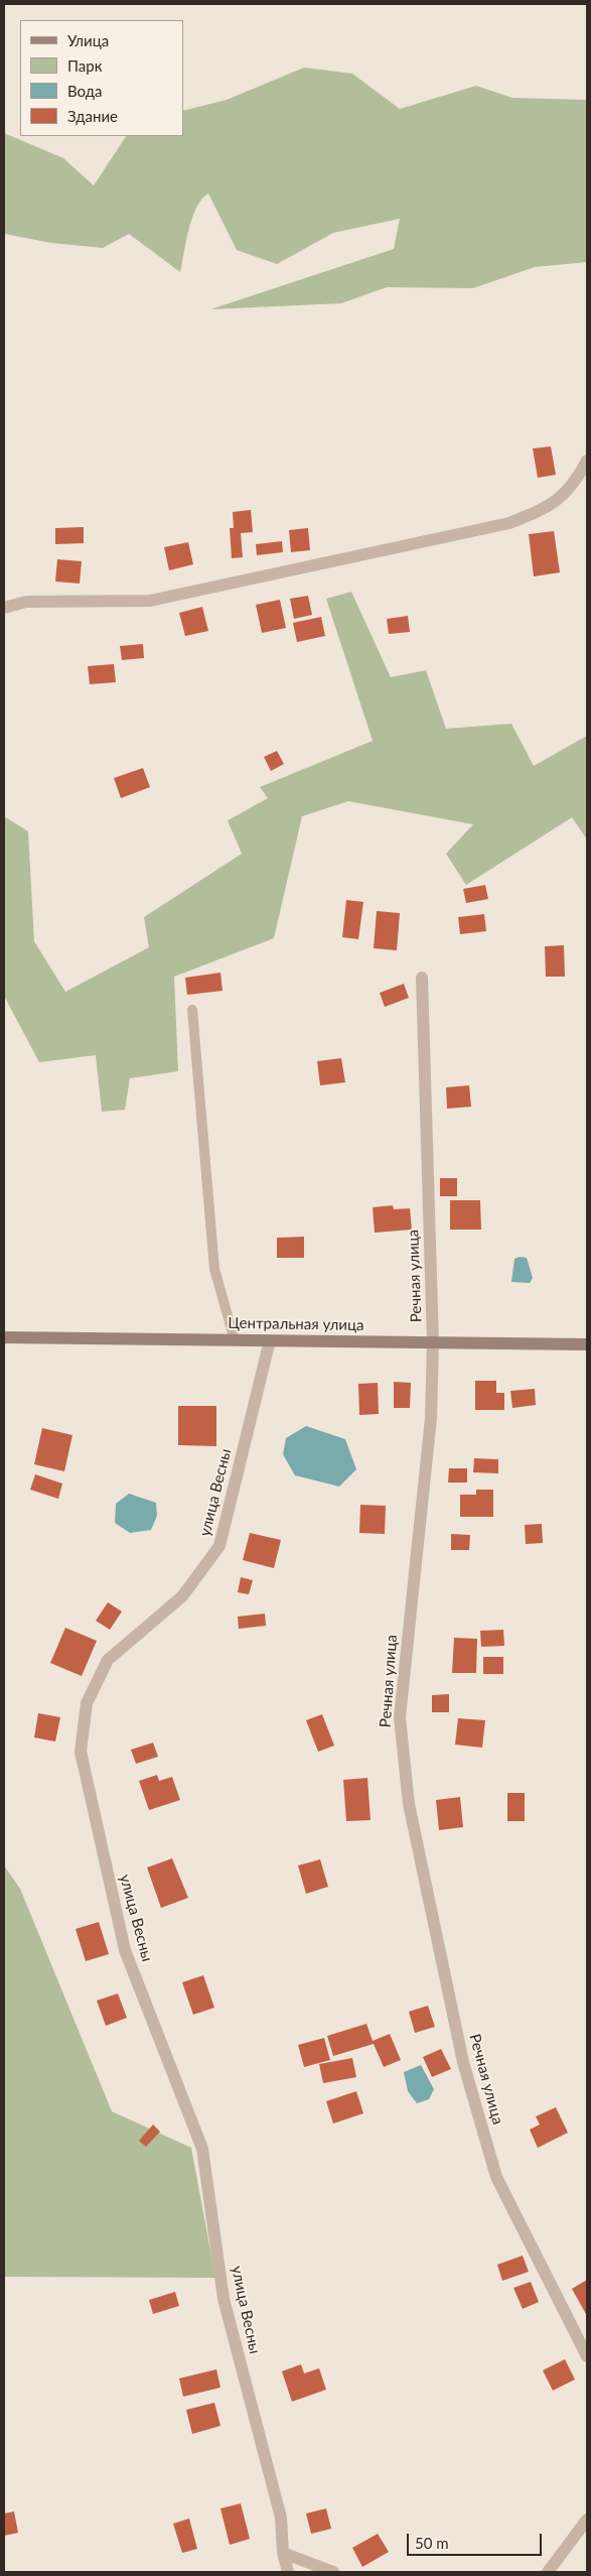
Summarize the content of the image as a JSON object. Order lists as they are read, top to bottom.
{
  "streets": {
    "main road": ["Центральная улица"],
    "street": ["Речная улица", "улица Весны"]
  },
  "crossings": [
    ["Речная улица", "Центральная улица"],
    ["Центральная улица", "улица Весны"]
  ],
  "legend": [
    "Улица",
    "Парк",
    "Вода",
    "Здание"
  ],
  "scale_bar": "50 m"
}
